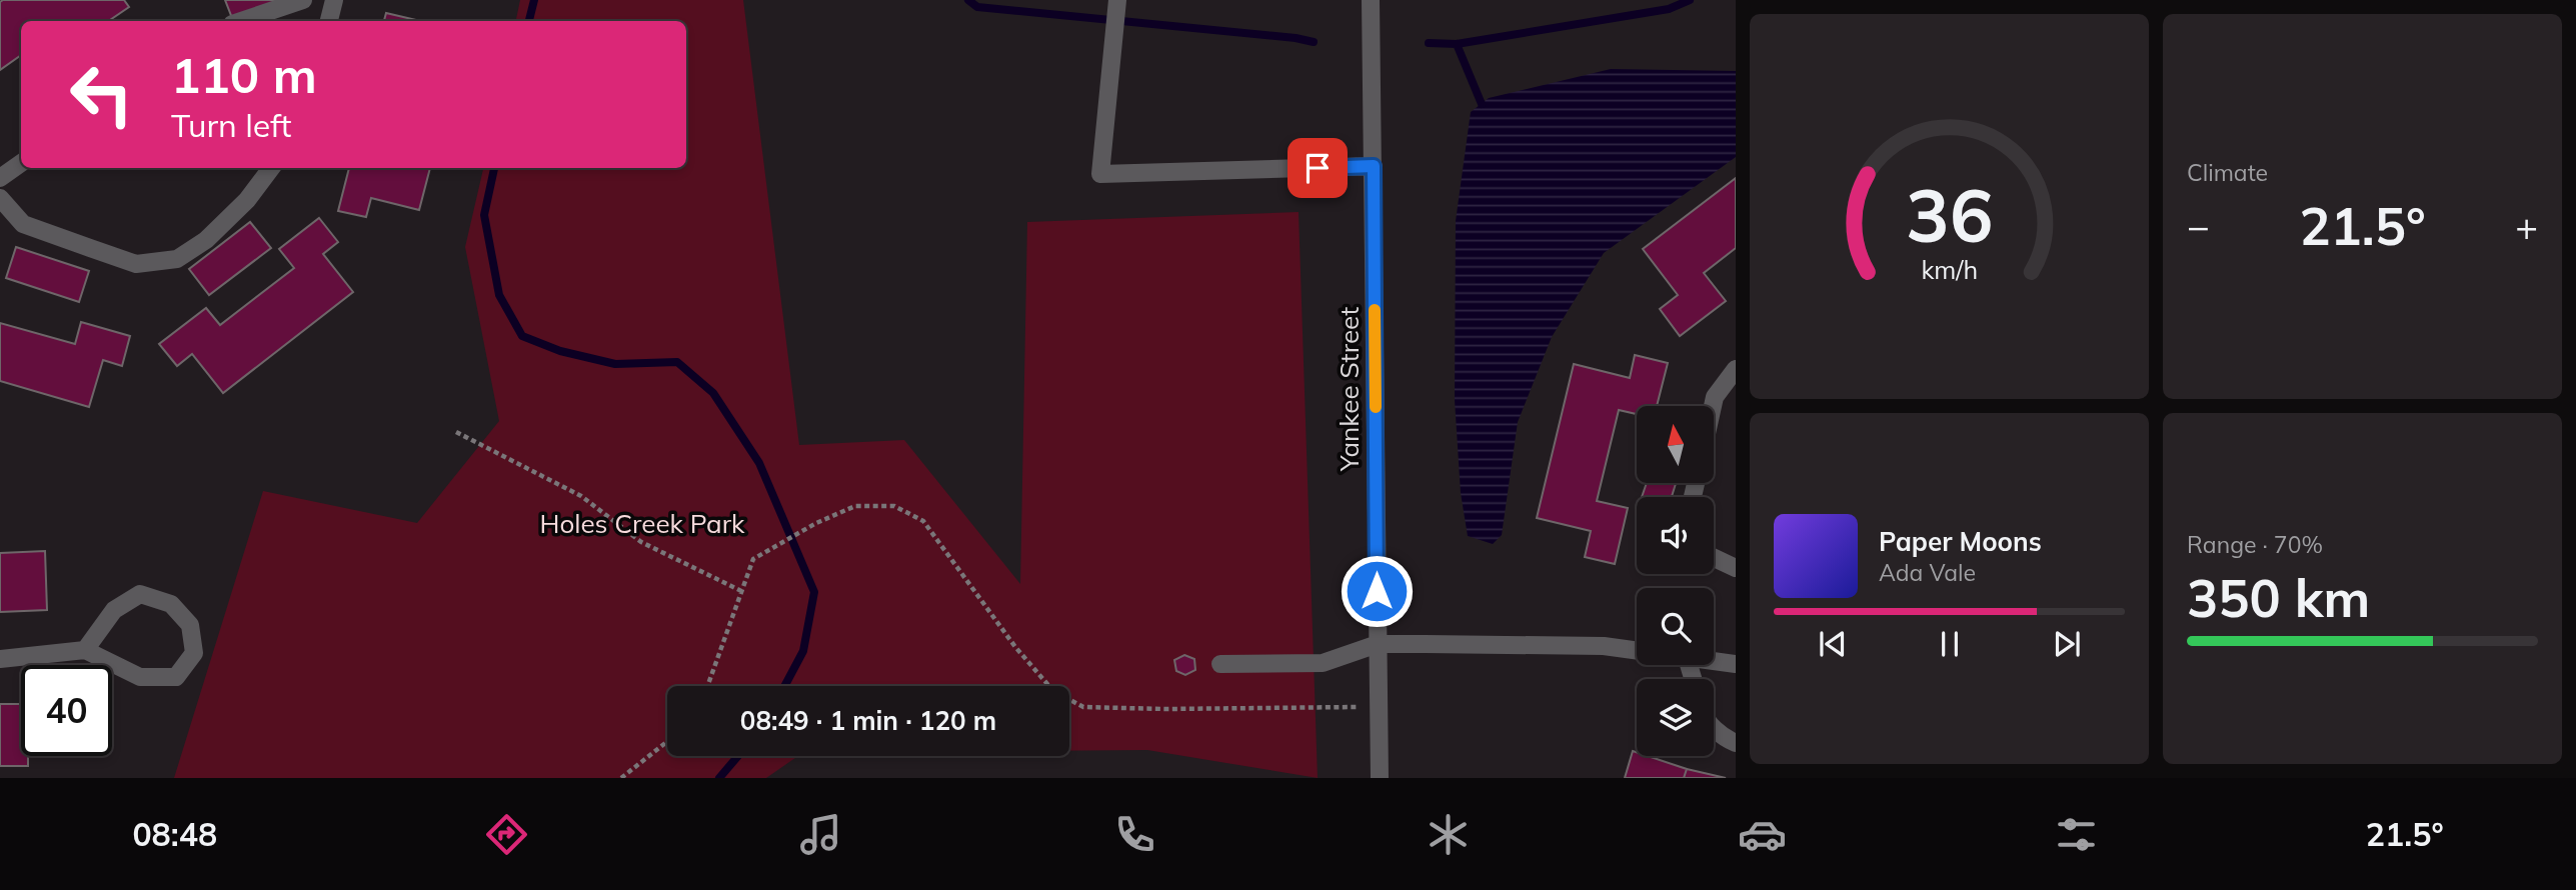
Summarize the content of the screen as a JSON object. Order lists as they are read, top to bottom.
{
  "streets": {
    "street": ["Yankee Street"]
  },
  "parks": ["Holes Creek Park"],
  "north": "top",
  "page": {
    "tile": [
      "Climate",
      ["Range · 70%", "350 km"]
    ],
    "turn": ["110 m", "Turn left"],
    "heat": ["−", "21.5°", "+"],
    "song": ["Paper Moons", "Ada Vale"],
    "limit": "40",
    "trip": "08:49 · 1 min · 120 m",
    "tabs": ["08:48", "21.5°"],
    "gauge": ["36", "km/h"]
  }
}
